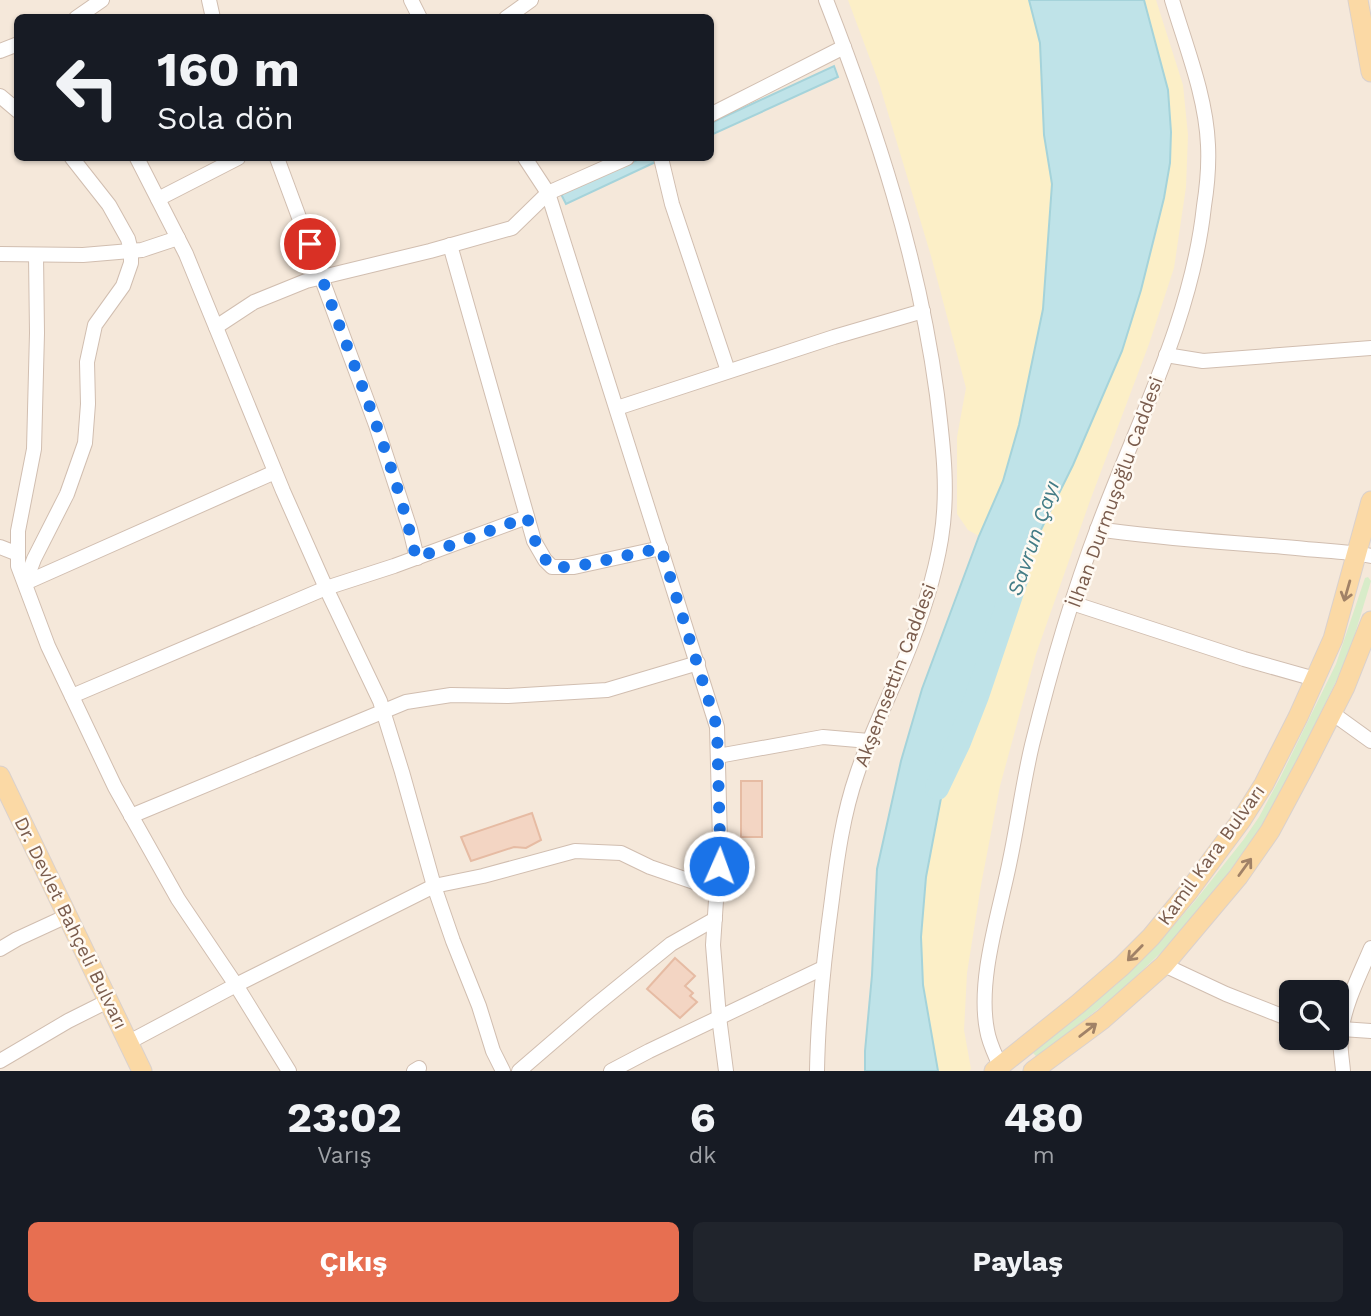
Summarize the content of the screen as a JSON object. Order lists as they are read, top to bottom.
{
  "streets": {
    "main road": ["Kamil Kara Bulvarı", "Dr. Devlet Bahçeli Bulvarı"],
    "street": ["İlhan Durmuşoğlu Caddesi", "Akşemsettin Caddesi"]
  },
  "crossings": [
    ["İlhan Durmuşoğlu Caddesi", "Kamil Kara Bulvarı"]
  ],
  "water": ["Savrun Çayı"],
  "page": {
    "turn": ["160 m", "Sola dön"],
    "eta": [
      "23:02",
      "Varış",
      "6",
      "dk",
      "480",
      "m"
    ],
    "buttons": ["Çıkış", "Paylaş"]
  }
}
